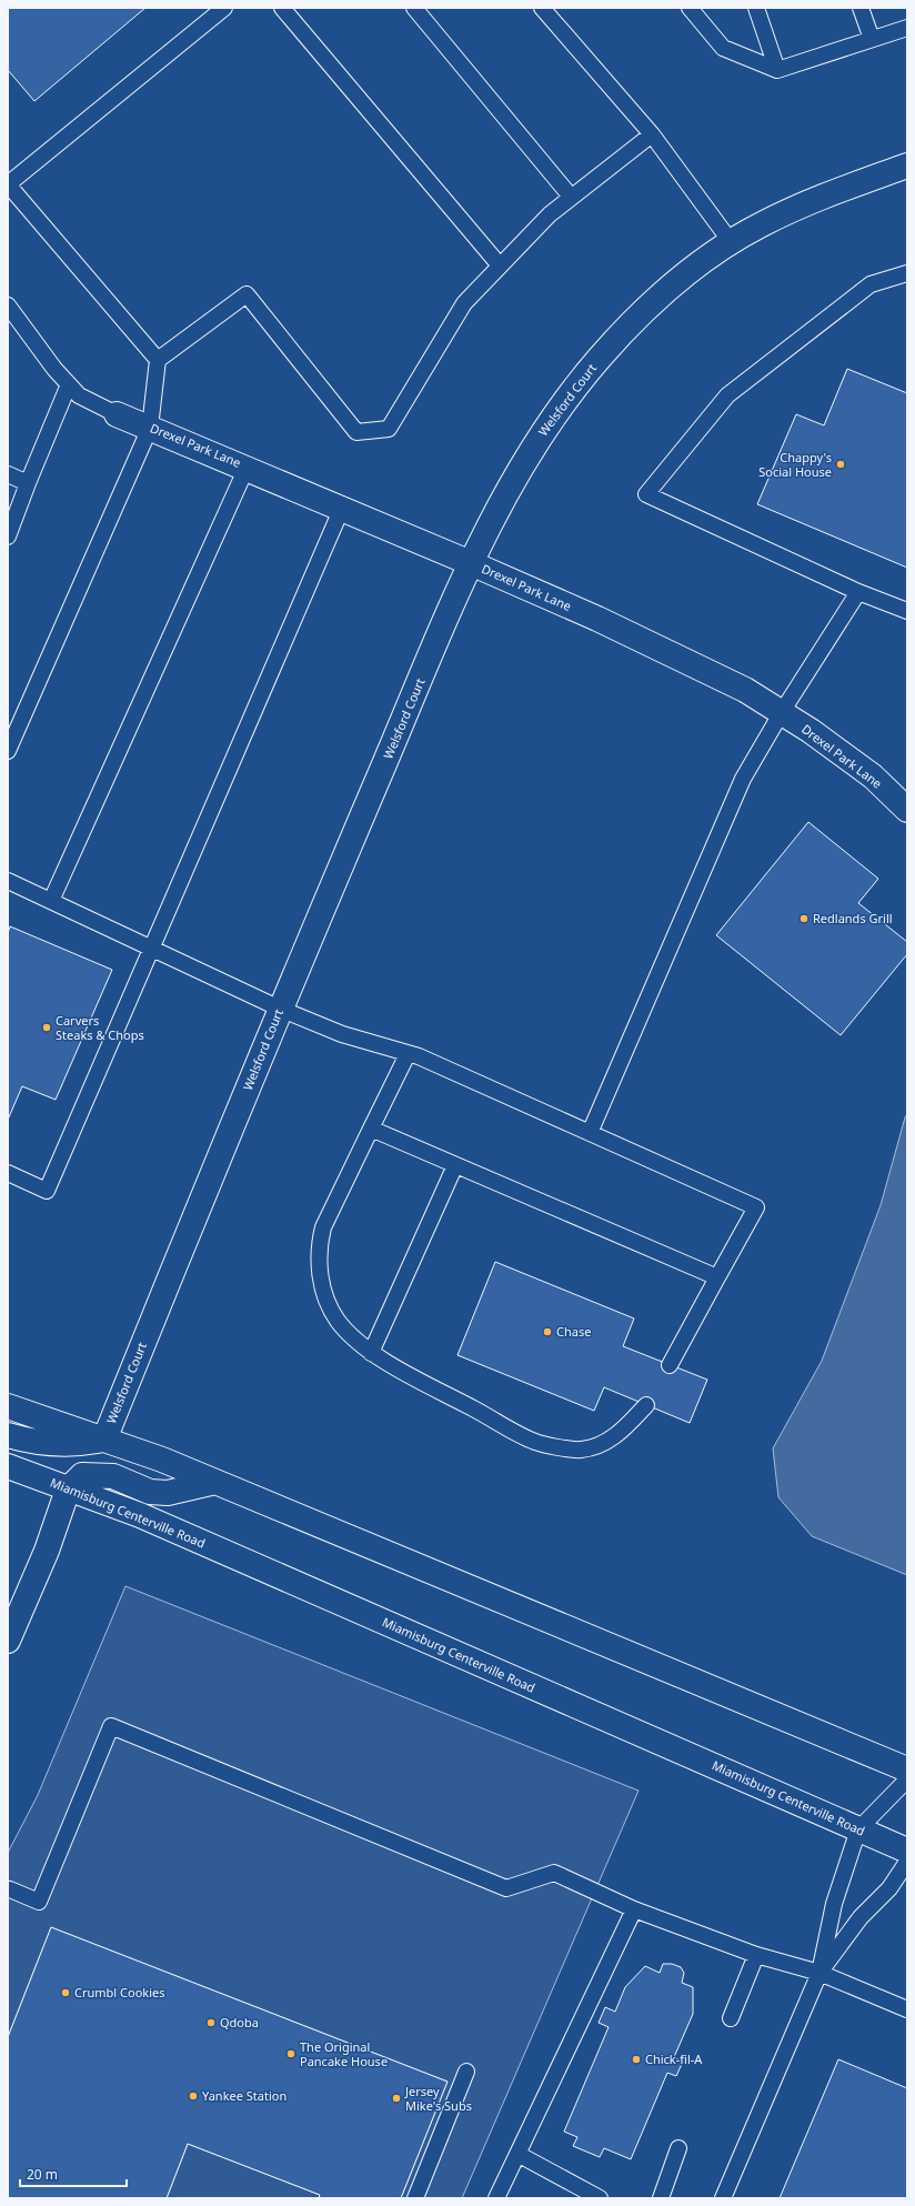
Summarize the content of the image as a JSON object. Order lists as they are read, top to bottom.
{
  "streets": {
    "street": ["Welsford Court", "Drexel Park Lane", "Miamisburg Centerville Road"]
  },
  "crossings": [
    ["Welsford Court", "Drexel Park Lane"]
  ],
  "places": [
    "Chappy's Social House",
    "Redlands Grill",
    "Carvers Steaks & Chops",
    "Chase",
    "Crumbl Cookies",
    "Qdoba",
    "The Original Pancake House",
    "Chick-fil-A",
    "Yankee Station",
    "Jersey Mike's Subs"
  ],
  "scale_bar": "20 m"
}
